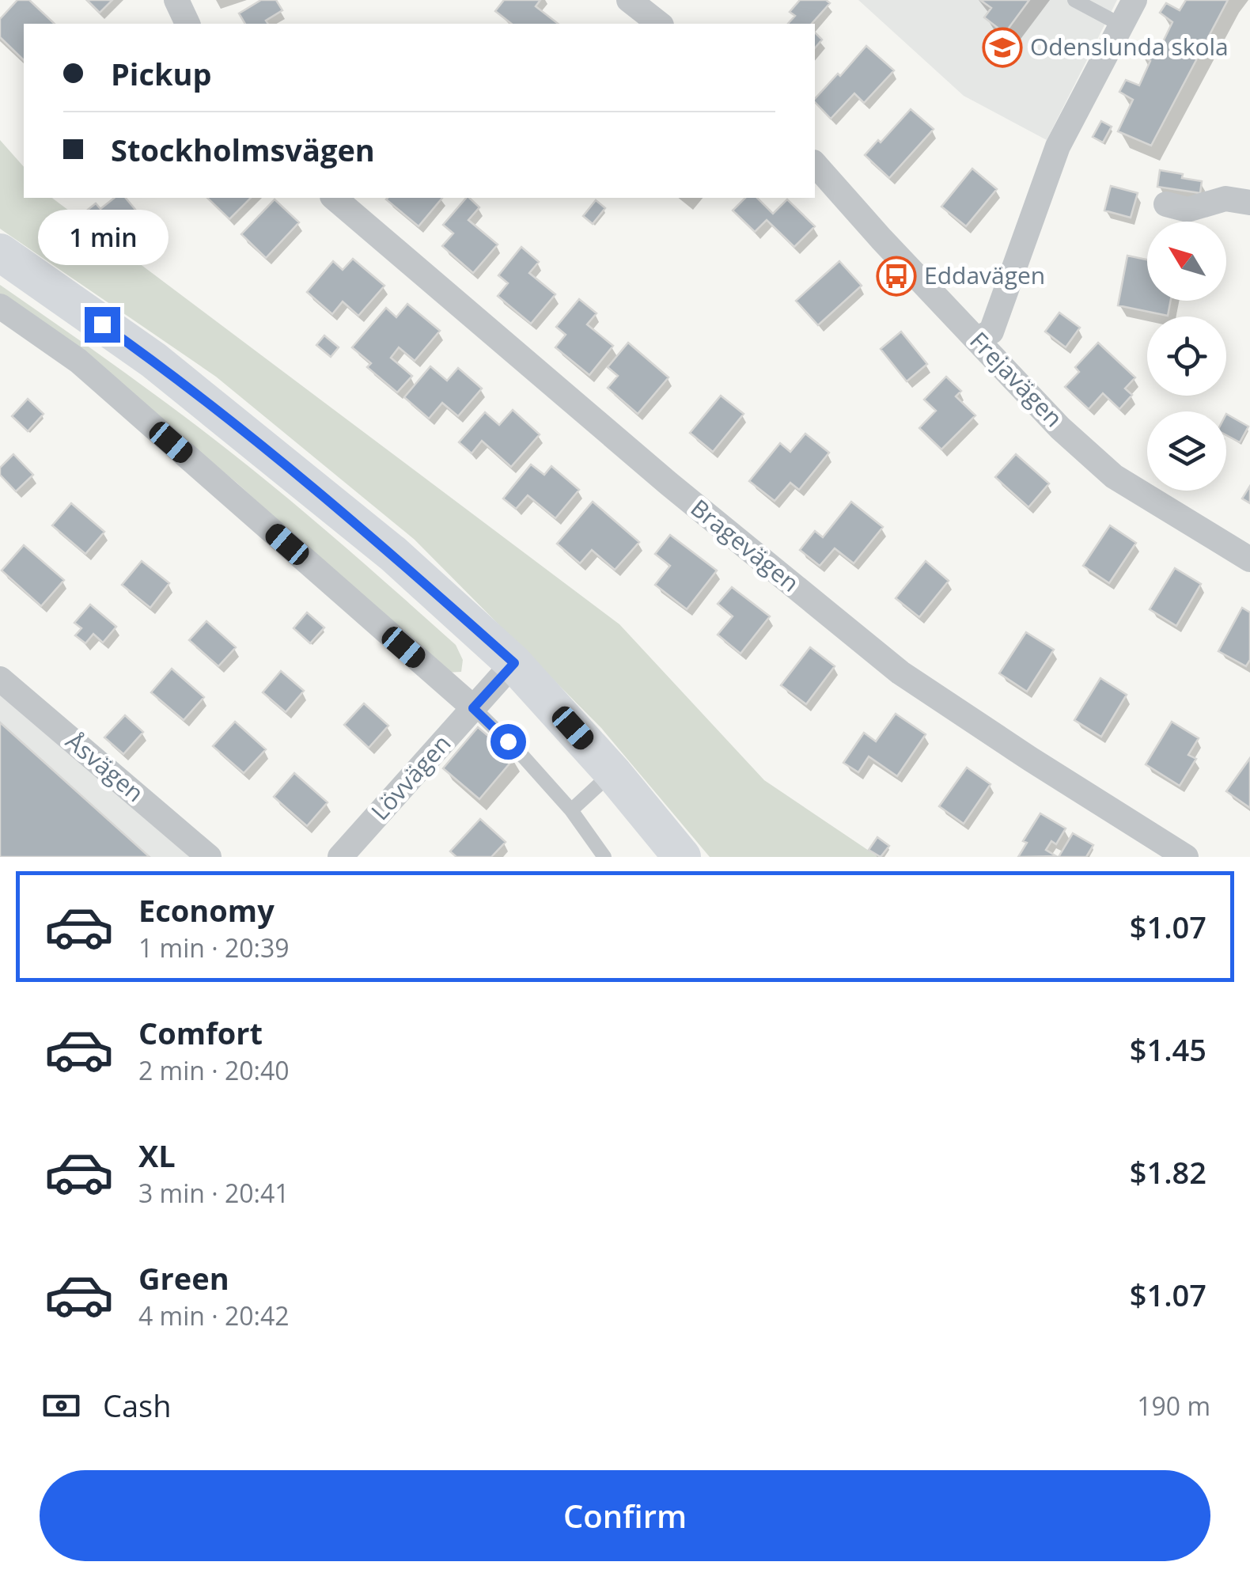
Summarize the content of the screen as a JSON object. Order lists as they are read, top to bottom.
{
  "streets": {
    "street": [
      "Frejavägen",
      "Bragevägen",
      "Åsvägen",
      "Lövvägen"
    ]
  },
  "places": {
    "school or university": ["Odenslunda skola"],
    "bus stop": ["Eddavägen"]
  },
  "north": "top left",
  "page": {
    "banner": ["Pickup", "Stockholmsvägen"],
    "bubble": "1 min",
    "list": [
      {
        "name": "Economy",
        "note": "1 min · 20:39",
        "value": "$1.07"
      },
      {
        "name": "Comfort",
        "note": "2 min · 20:40",
        "value": "$1.45"
      },
      {
        "name": "XL",
        "note": "3 min · 20:41",
        "value": "$1.82"
      },
      {
        "name": "Green",
        "note": "4 min · 20:42",
        "value": "$1.07"
      }
    ],
    "pay": ["Cash", "190 m"],
    "buttons": "Confirm"
  }
}
